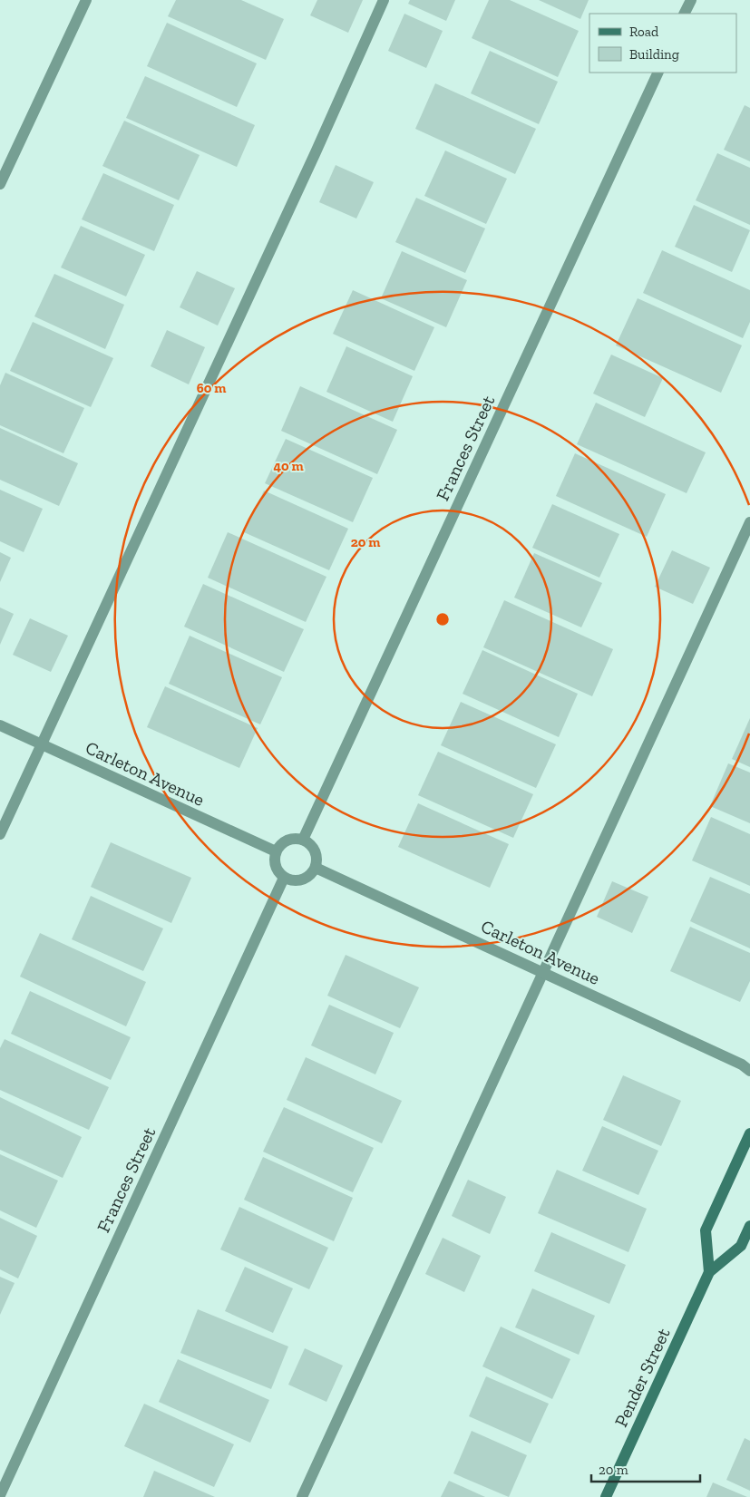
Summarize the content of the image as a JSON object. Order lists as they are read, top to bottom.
{
  "streets": {
    "street": ["Frances Street", "Carleton Avenue", "Pender Street"]
  },
  "crossings": [
    ["Frances Street", "Carleton Avenue"]
  ],
  "legend": ["Road", "Building"],
  "scale_bar": "20 m",
  "rings": ["60 m", "40 m", "20 m"]
}
